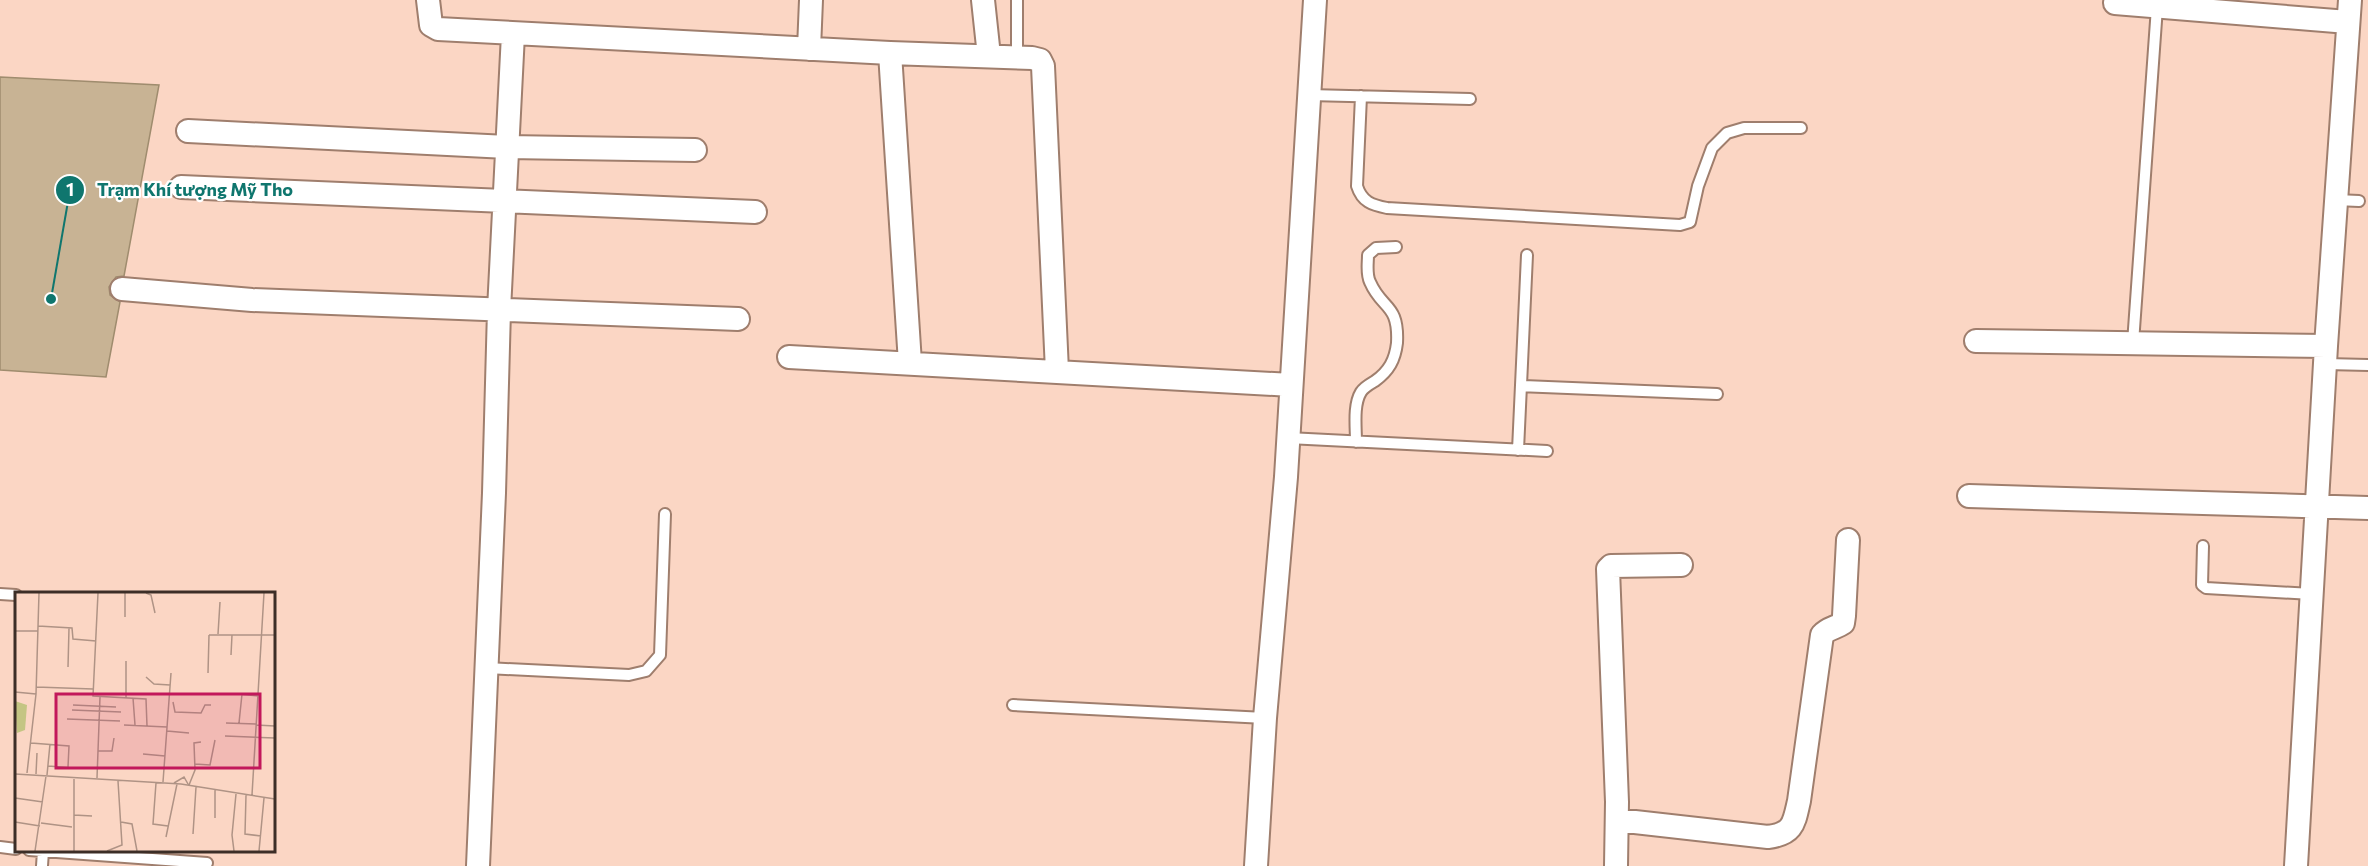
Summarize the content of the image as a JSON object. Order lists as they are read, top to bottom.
{
  "places": ["Trạm Khí tượng Mỹ Tho"]
}
